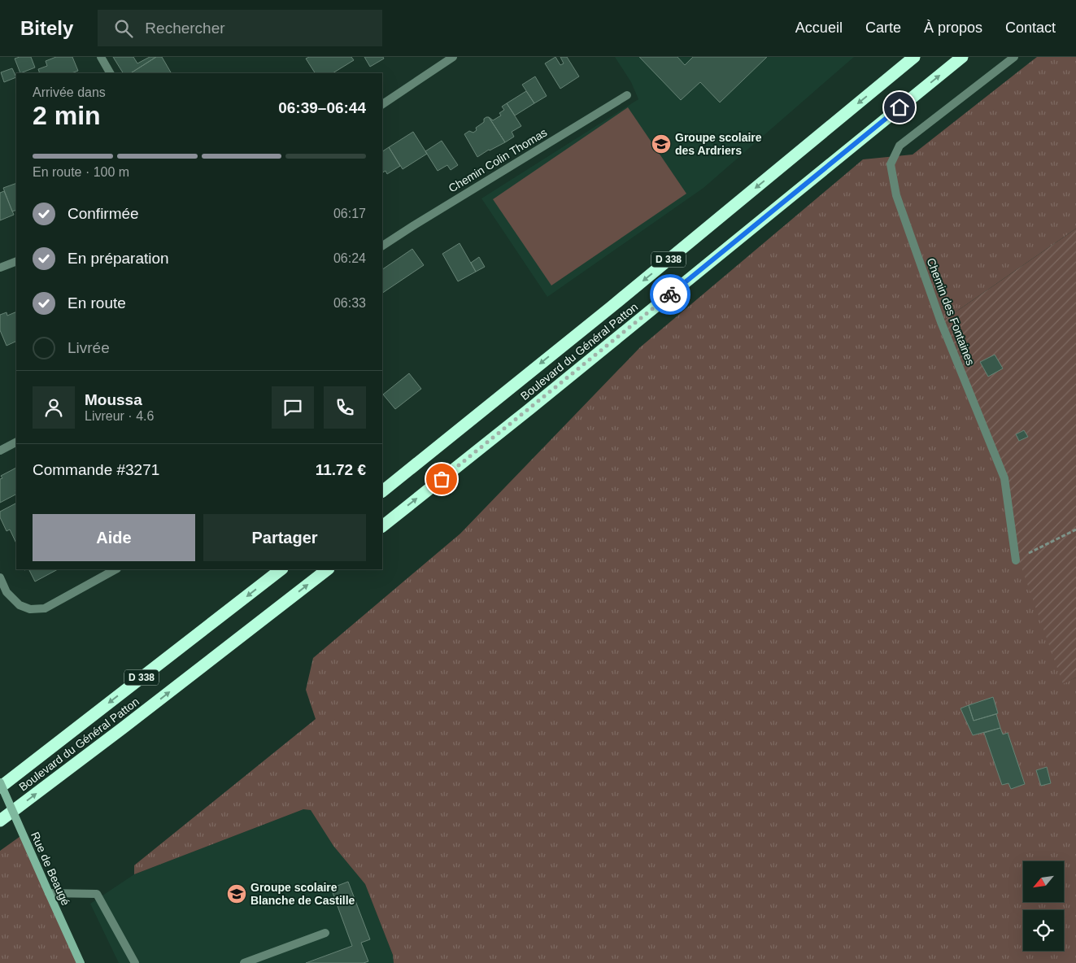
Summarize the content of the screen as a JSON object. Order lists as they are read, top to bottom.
{
  "streets": {
    "highway": ["D 338", "Boulevard du Général Patton"],
    "street": ["Chemin Colin Thomas", "Chemin des Fontaines", "Rue de Beaugé"]
  },
  "places": {
    "school or university": ["Groupe scolaire des Ardriers", "Groupe scolaire Blanche de Castille"]
  },
  "north": "bottom left",
  "page": {
    "header": "Bitely",
    "search": "Rechercher",
    "nav": [
      "Accueil",
      "Carte",
      "À propos",
      "Contact"
    ],
    "heading": ["2 min", "Arrivée dans", "06:39–06:44"],
    "panel": [
      "Moussa",
      "Livreur · 4.6",
      "Commande #3271",
      "11.72 €"
    ],
    "bar": "En route · 100 m",
    "list": [
      ["Confirmée", "06:17"],
      ["En préparation", "06:24"],
      ["En route", "06:33"],
      "Livrée"
    ],
    "buttons": ["Aide", "Partager"]
  }
}
